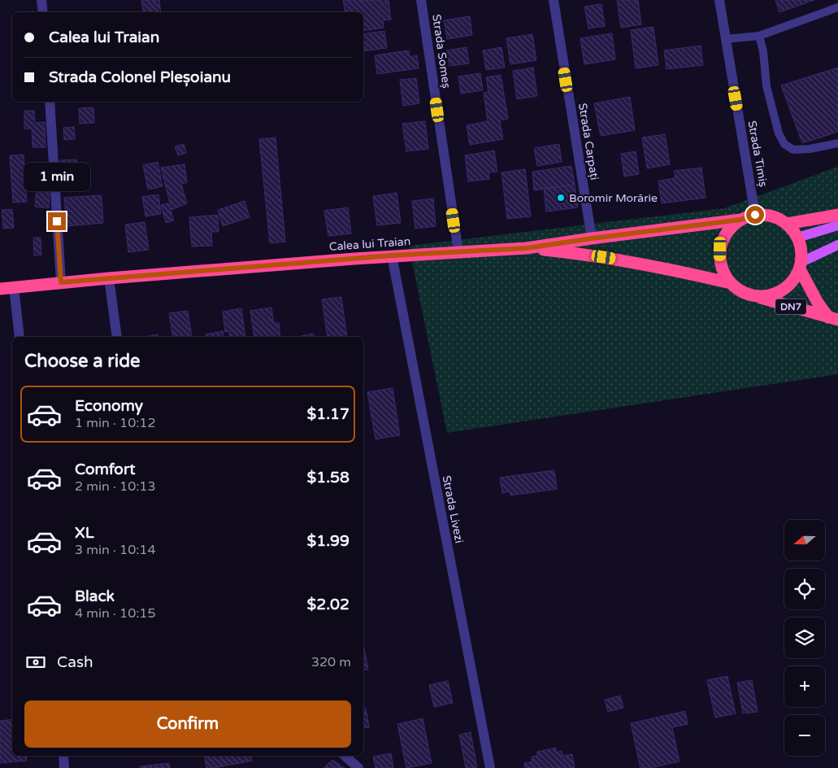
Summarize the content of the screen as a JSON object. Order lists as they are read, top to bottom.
{
  "streets": {
    "highway": ["Calea lui Traian", "DN7"],
    "street": [
      "Strada Someș",
      "Strada Carpați",
      "Strada Timiș",
      "Strada Livezi"
    ]
  },
  "crossings": [
    ["Strada Someș", "Calea lui Traian"],
    ["Strada Carpați", "Calea lui Traian"],
    ["Strada Timiș", "Calea lui Traian"],
    ["Strada Timiș", "DN7"],
    ["Calea lui Traian", "DN7"],
    ["Calea lui Traian", "Strada Livezi"]
  ],
  "places": ["Boromir Morărie"],
  "north": "left",
  "page": {
    "banner": ["Calea lui Traian", "Strada Colonel Pleșoianu"],
    "bubble": "1 min",
    "heading": "Choose a ride",
    "list": [
      {
        "name": "Economy",
        "note": "1 min · 10:12",
        "value": "$1.17"
      },
      {
        "name": "Comfort",
        "note": "2 min · 10:13",
        "value": "$1.58"
      },
      {
        "name": "XL",
        "note": "3 min · 10:14",
        "value": "$1.99"
      },
      {
        "name": "Black",
        "note": "4 min · 10:15",
        "value": "$2.02"
      }
    ],
    "map_buttons": ["+", "−"],
    "pay": ["Cash", "320 m"],
    "buttons": "Confirm"
  }
}
